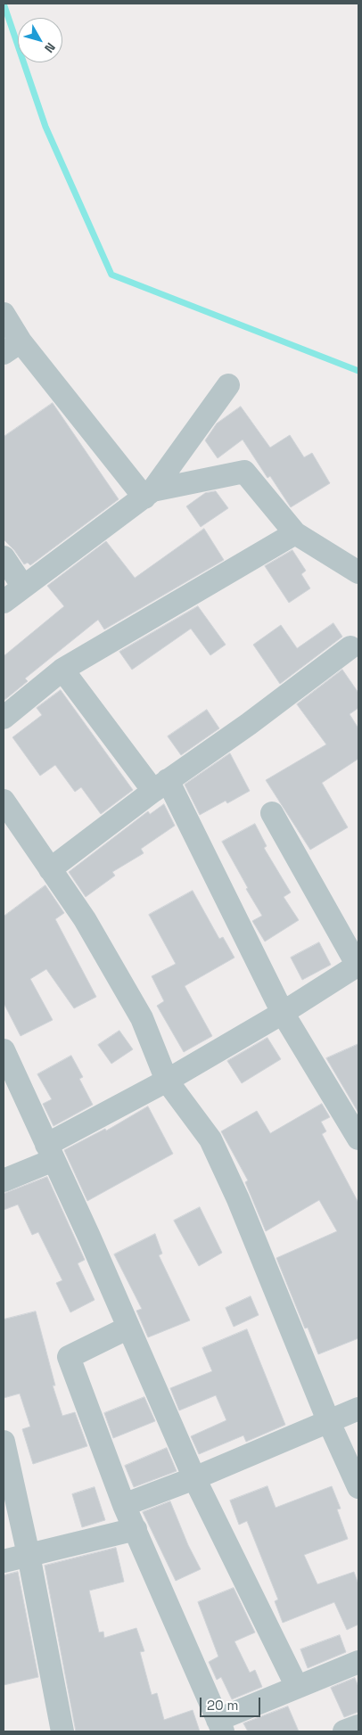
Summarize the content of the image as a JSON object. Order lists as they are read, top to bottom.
{
  "scale_bar": "20 m",
  "north": "bottom right"
}
